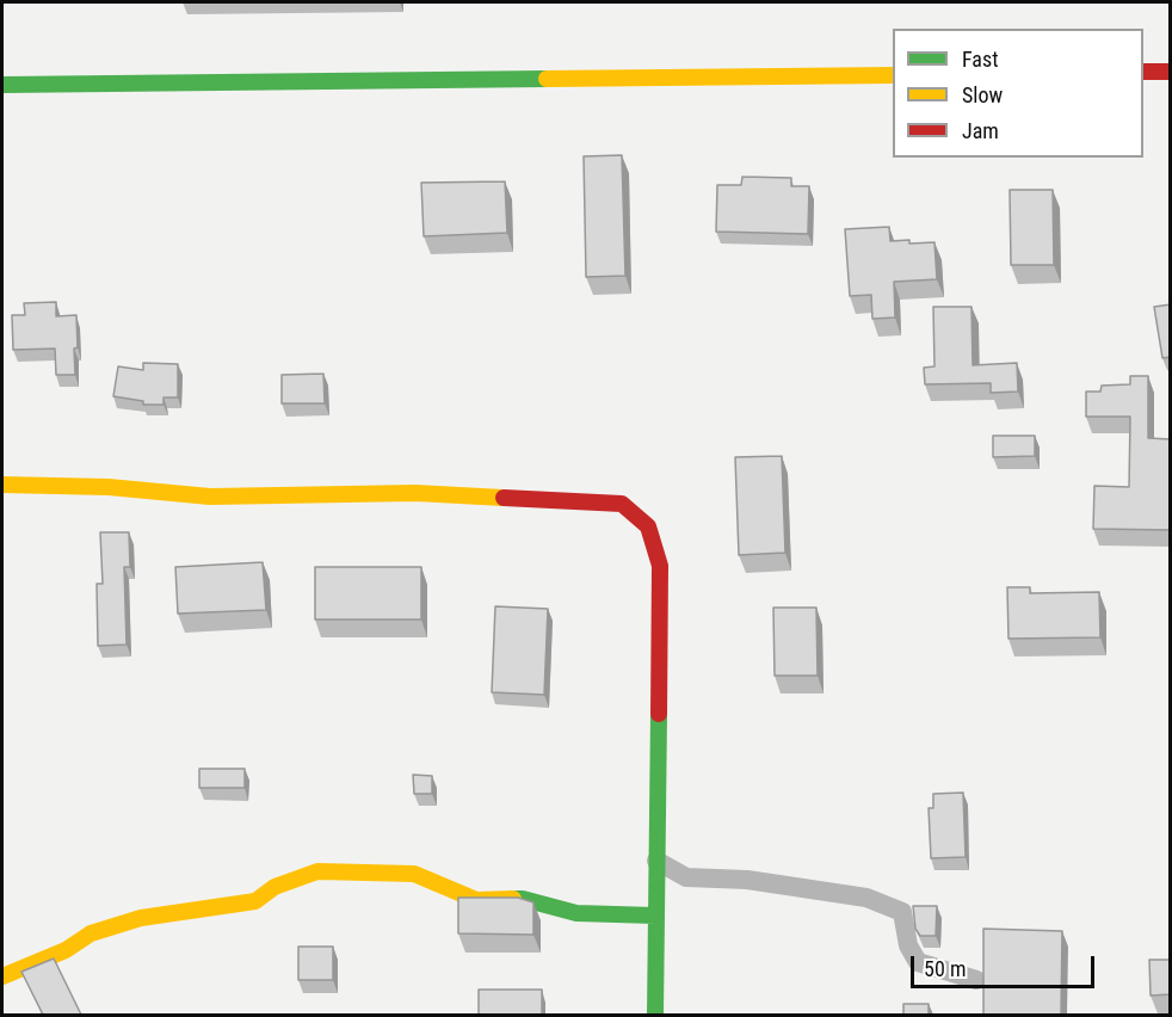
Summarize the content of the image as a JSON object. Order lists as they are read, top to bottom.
{
  "legend": ["Fast", "Slow", "Jam"],
  "scale_bar": "50 m"
}
